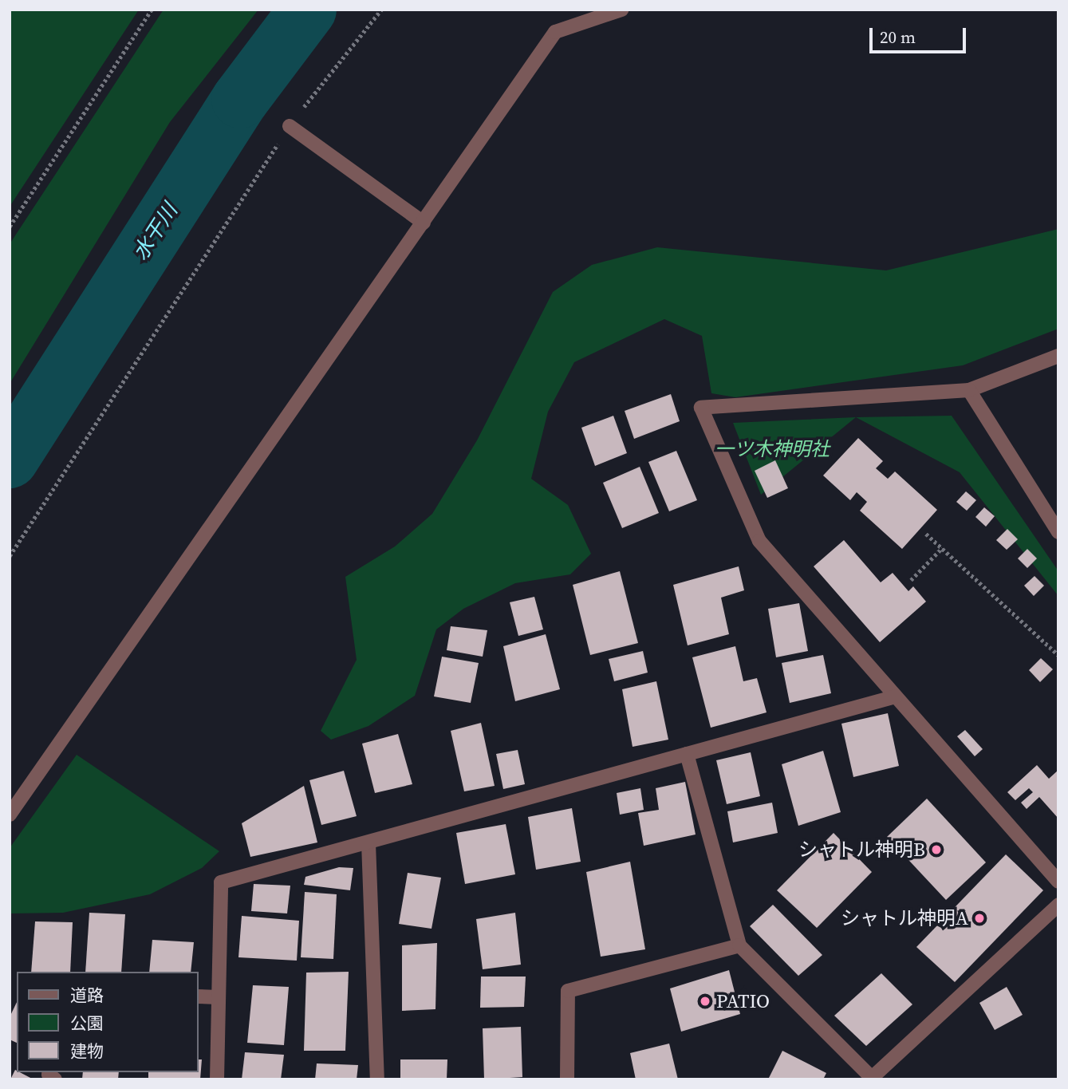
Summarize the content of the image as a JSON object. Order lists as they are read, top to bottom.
{
  "water": ["水干川"],
  "parks": ["一ツ木神明社"],
  "places": ["シャトル神明B", "シャトル神明A", "PATIO"],
  "legend": ["道路", "公園", "建物"],
  "scale_bar": "20 m"
}
